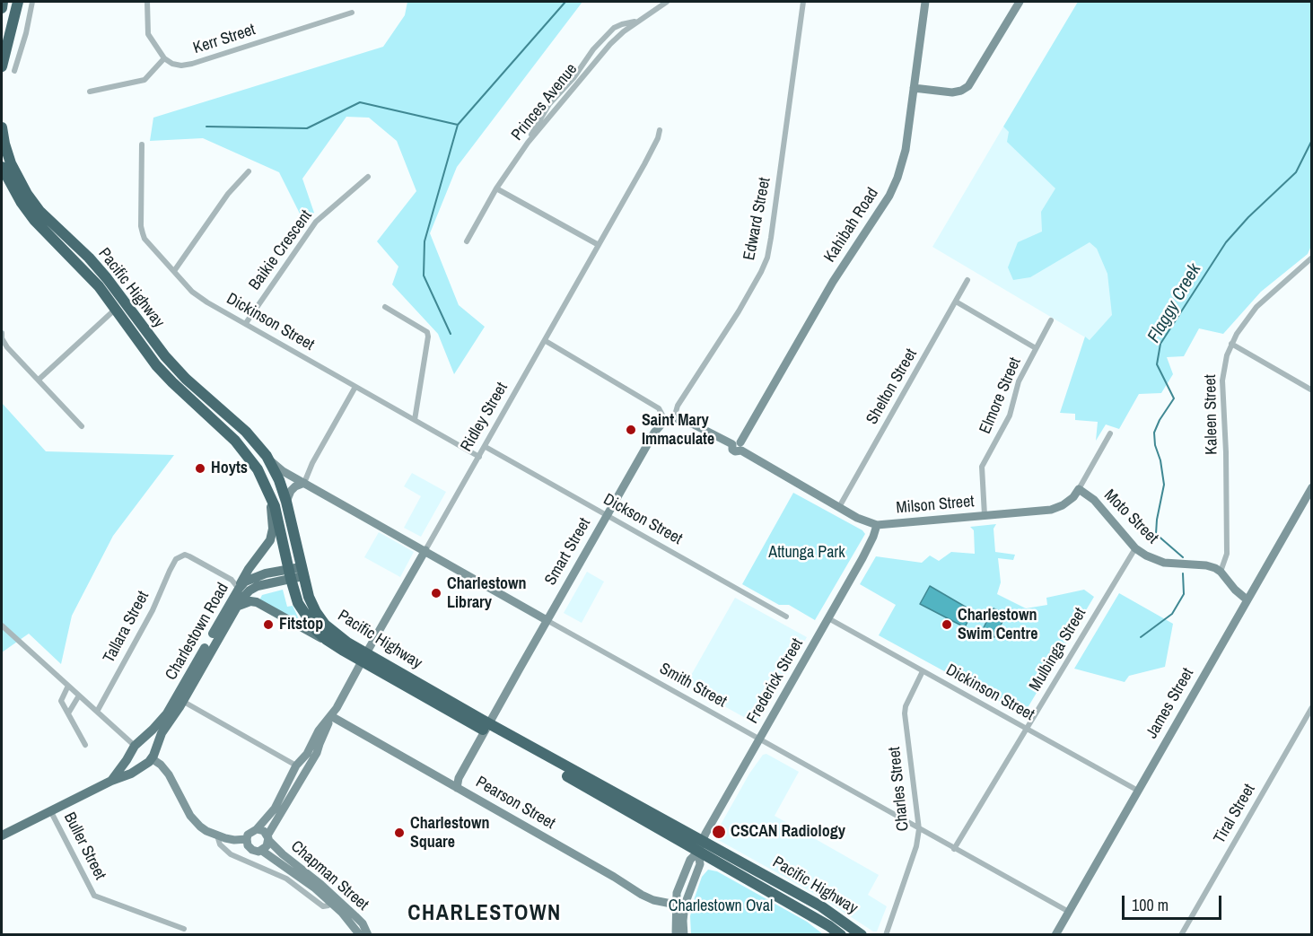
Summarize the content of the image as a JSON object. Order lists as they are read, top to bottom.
{
  "streets": {
    "highway": ["Pacific Highway"],
    "main road": ["Charlestown Road"],
    "street": [
      "Kerr Street",
      "Princes Avenue",
      "Edward Street",
      "Kahibah Road",
      "Baikie Crescent",
      "Dickinson Street",
      "Shelton Street",
      "Elmore Street",
      "Kaleen Street",
      "Ridley Street",
      "Milson Street",
      "Moto Street",
      "Dickson Street",
      "Smart Street",
      "Tallara Street",
      "Mulbinga Street",
      "Frederick Street",
      "Smith Street",
      "James Street",
      "Charles Street",
      "Pearson Street",
      "Tiral Street",
      "Buller Street",
      "Chapman Street"
    ]
  },
  "crossings": [
    ["Edward Street", "Milson Street"],
    ["Edward Street", "Smart Street"],
    ["Kahibah Road", "Milson Street"],
    ["Baikie Crescent", "Dickinson Street"],
    ["Pacific Highway", "Ridley Street"],
    ["Pacific Highway", "Smart Street"],
    ["Pacific Highway", "Charlestown Road"],
    ["Pacific Highway", "Frederick Street"],
    ["Pacific Highway", "Smith Street"],
    ["Dickinson Street", "Ridley Street"],
    ["Dickinson Street", "Mulbinga Street"],
    ["Dickinson Street", "Frederick Street"],
    ["Dickinson Street", "James Street"],
    ["Dickinson Street", "Charles Street"],
    ["Shelton Street", "Milson Street"],
    ["Elmore Street", "Milson Street"],
    ["Kaleen Street", "Moto Street"],
    ["Ridley Street", "Milson Street"],
    ["Ridley Street", "Dickson Street"],
    ["Ridley Street", "Smith Street"],
    ["Ridley Street", "Pearson Street"],
    ["Ridley Street", "Chapman Street"],
    ["Milson Street", "Moto Street"],
    ["Milson Street", "Smart Street"],
    ["Milson Street", "Frederick Street"],
    ["Moto Street", "Mulbinga Street"],
    ["Dickson Street", "Smart Street"],
    ["Smart Street", "Smith Street"],
    ["Smart Street", "Pearson Street"],
    ["Tallara Street", "Charlestown Road"],
    ["Charlestown Road", "Buller Street"],
    ["Charlestown Road", "Chapman Street"],
    ["Mulbinga Street", "Smith Street"],
    ["Frederick Street", "Smith Street"],
    ["Frederick Street", "Pearson Street"],
    ["Smith Street", "James Street"],
    ["Smith Street", "Charles Street"]
  ],
  "districts": ["CHARLESTOWN"],
  "water": ["Flaggy Creek"],
  "parks": ["Attunga Park", "Charlestown Oval"],
  "places": [
    "Saint Mary Immaculate",
    "Hoyts",
    "Charlestown Library",
    "Fitstop",
    "Charlestown Swim Centre",
    "CSCAN Radiology",
    "Charlestown Square"
  ],
  "scale_bar": "100 m"
}
